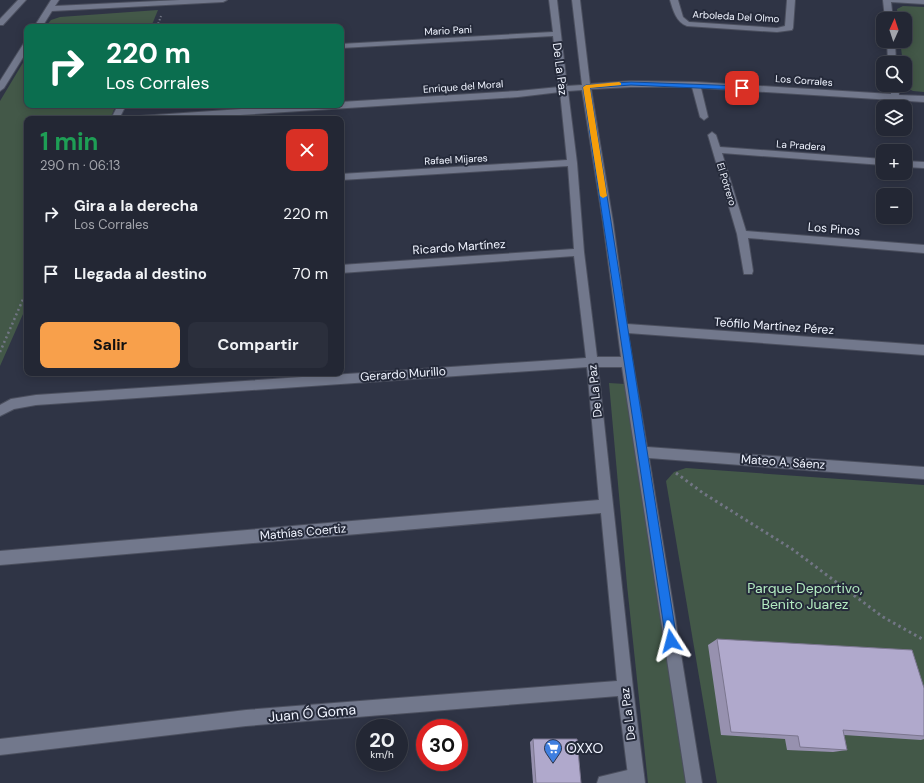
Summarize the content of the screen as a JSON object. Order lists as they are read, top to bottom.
{
  "streets": {
    "street": [
      "Arboleda Del Olmo",
      "Mario Pani",
      "De La Paz",
      "Los Corrales",
      "Enrique del Moral",
      "La Pradera",
      "Rafael Mijares",
      "El Potrero",
      "Los Pinos",
      "Ricardo Martínez",
      "Teófilo Martínez Pérez",
      "Gerardo Murillo",
      "Mateo A. Sáenz",
      "Mathías Coertiz",
      "Juan Ó Goma"
    ]
  },
  "crossings": [
    ["Mario Pani", "De La Paz"],
    ["De La Paz", "Enrique del Moral"],
    ["De La Paz", "Rafael Mijares"],
    ["De La Paz", "Ricardo Martínez"],
    ["De La Paz", "Gerardo Murillo"],
    ["De La Paz", "Mathías Coertiz"],
    ["De La Paz", "Juan Ó Goma"],
    ["Los Corrales", "Enrique del Moral"],
    ["La Pradera", "El Potrero"],
    ["El Potrero", "Los Pinos"]
  ],
  "parks": ["Parque Deportivo, Benito Juarez"],
  "places": {
    "supermarket": ["OXXO"]
  },
  "north": "top",
  "page": {
    "map_buttons": ["+", "−"],
    "turn": ["220 m", "Los Corrales"],
    "heading": ["1 min", "290 m · 06:13"],
    "list": [
      {
        "name": "Gira a la derecha",
        "note": "Los Corrales",
        "value": "220 m"
      },
      {
        "name": "Llegada al destino",
        "value": "70 m"
      }
    ],
    "buttons": ["Salir", "Compartir"],
    "speed": "20 km/h",
    "limit": "30"
  }
}
